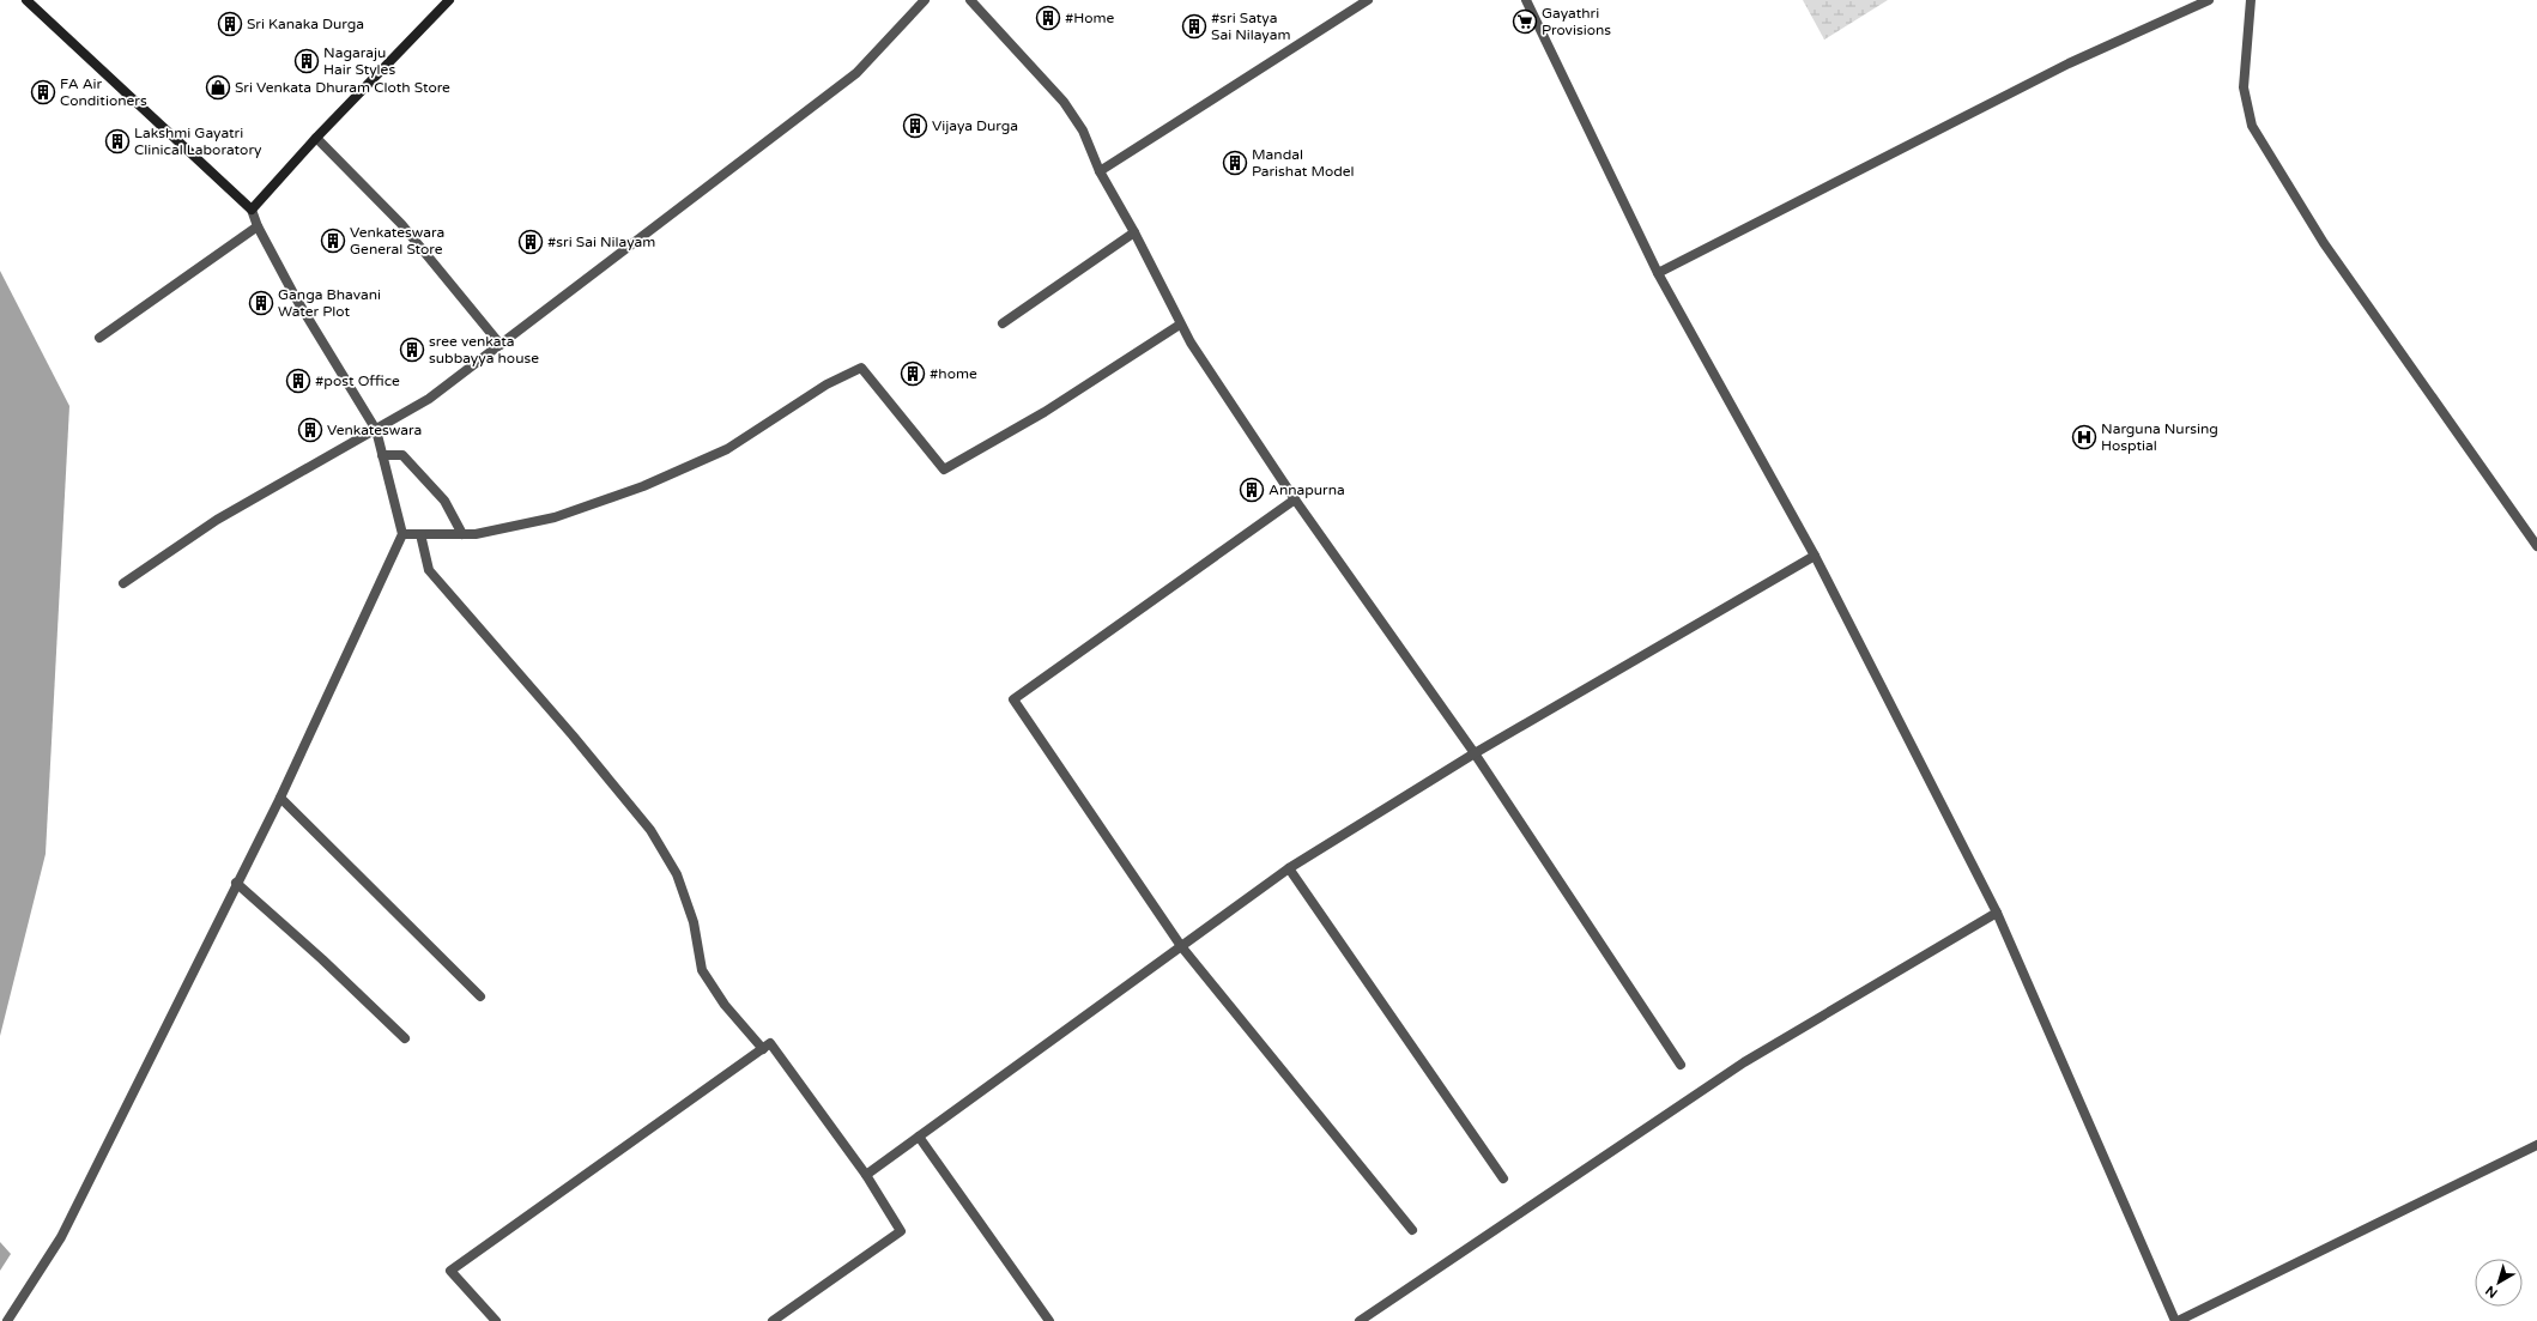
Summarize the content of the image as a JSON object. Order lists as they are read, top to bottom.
{
  "places": {
    "building": [
      "#Home",
      "Sri Kanaka Durga",
      "#sri Satya Sai Nilayam",
      "Nagaraju Hair Styles",
      "FA Air Conditioners",
      "Vijaya Durga",
      "Lakshmi Gayatri Clinical Laboratory",
      "Mandal Parishat Model",
      "Venkateswara General Store",
      "#sri Sai Nilayam",
      "Ganga Bhavani Water Plot",
      "sree venkata subbayya house",
      "#home",
      "#post Office",
      "Venkateswara",
      "Annapurna"
    ],
    "supermarket": ["Gayathri Provisions"],
    "shop": ["Sri Venkata Dhuram Cloth Store"],
    "hospital": ["Narguna Nursing Hosptial"]
  },
  "north": "bottom left"
}
